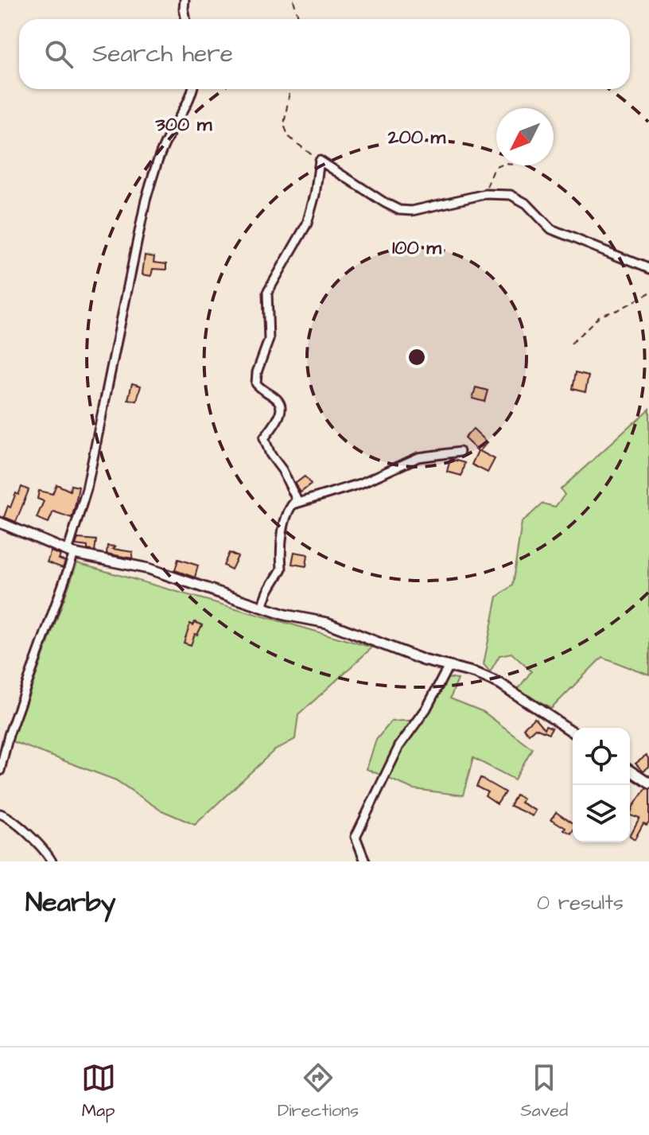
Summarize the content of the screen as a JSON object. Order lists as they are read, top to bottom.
{
  "north": "bottom left",
  "page": {
    "search": "Search here",
    "heading": ["Nearby", "0 results"],
    "nav": ["Map", "Directions", "Saved"]
  },
  "rings": ["300 m", "200 m", "100 m"]
}
